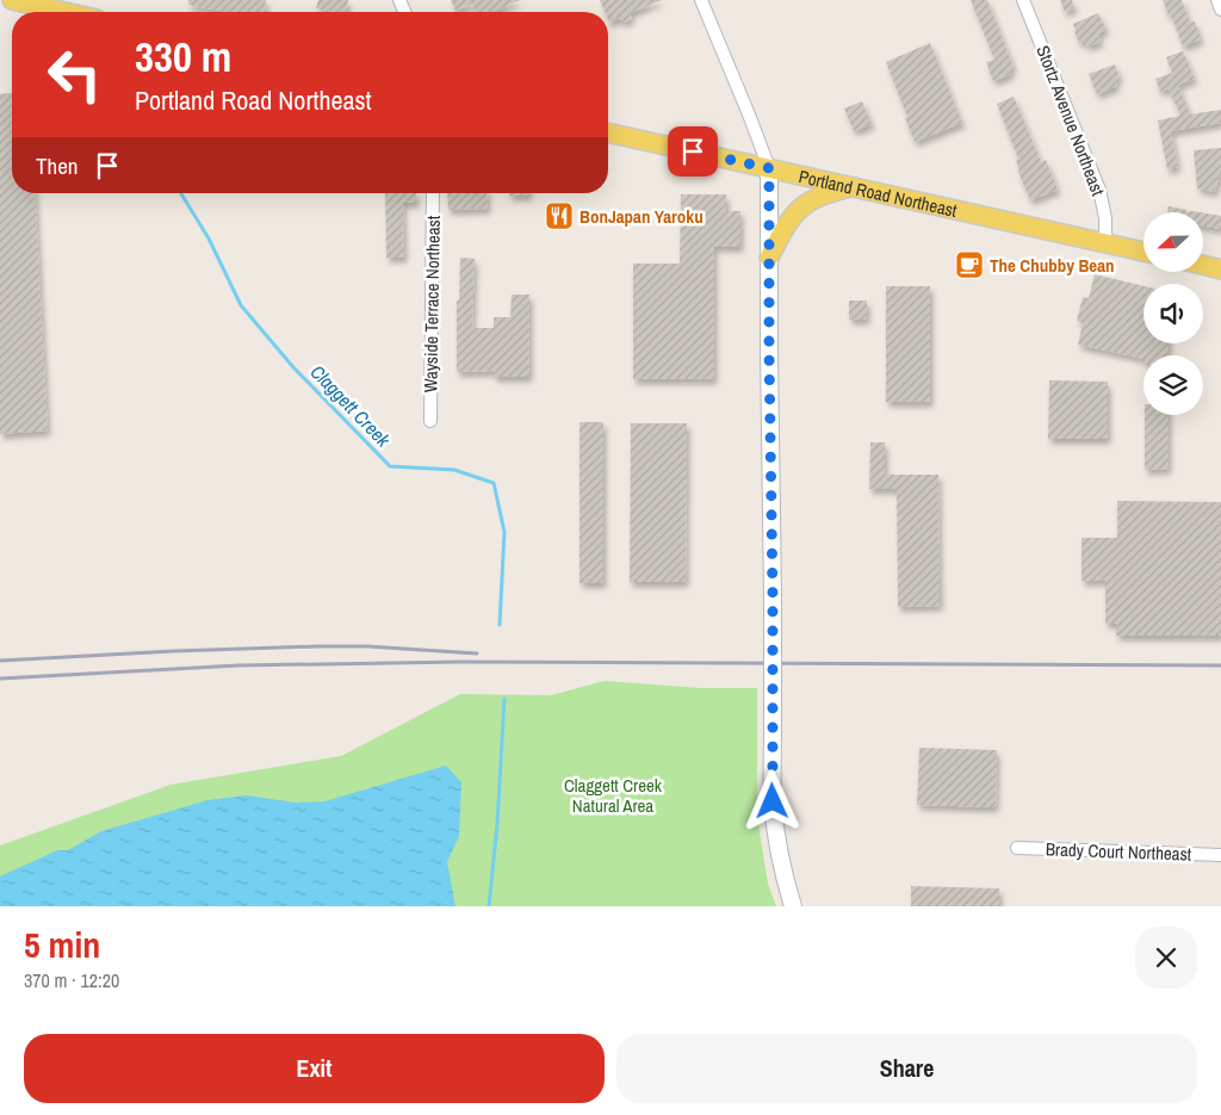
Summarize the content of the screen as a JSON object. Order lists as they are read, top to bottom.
{
  "streets": {
    "main road": ["Portland Road Northeast"],
    "street": ["Stortz Avenue Northeast", "Wayside Terrace Northeast", "Brady Court Northeast"]
  },
  "crossings": [
    ["Stortz Avenue Northeast", "Portland Road Northeast"]
  ],
  "water": ["Claggett Creek"],
  "parks": ["Claggett Creek Natural Area"],
  "places": {
    "restaurant": ["BonJapan Yaroku"],
    "cafe": ["The Chubby Bean"]
  },
  "north": "left",
  "page": {
    "turn": ["330 m", "Portland Road Northeast"],
    "then": "Then",
    "heading": ["5 min", "370 m · 12:20"],
    "buttons": ["Exit", "Share"]
  }
}
